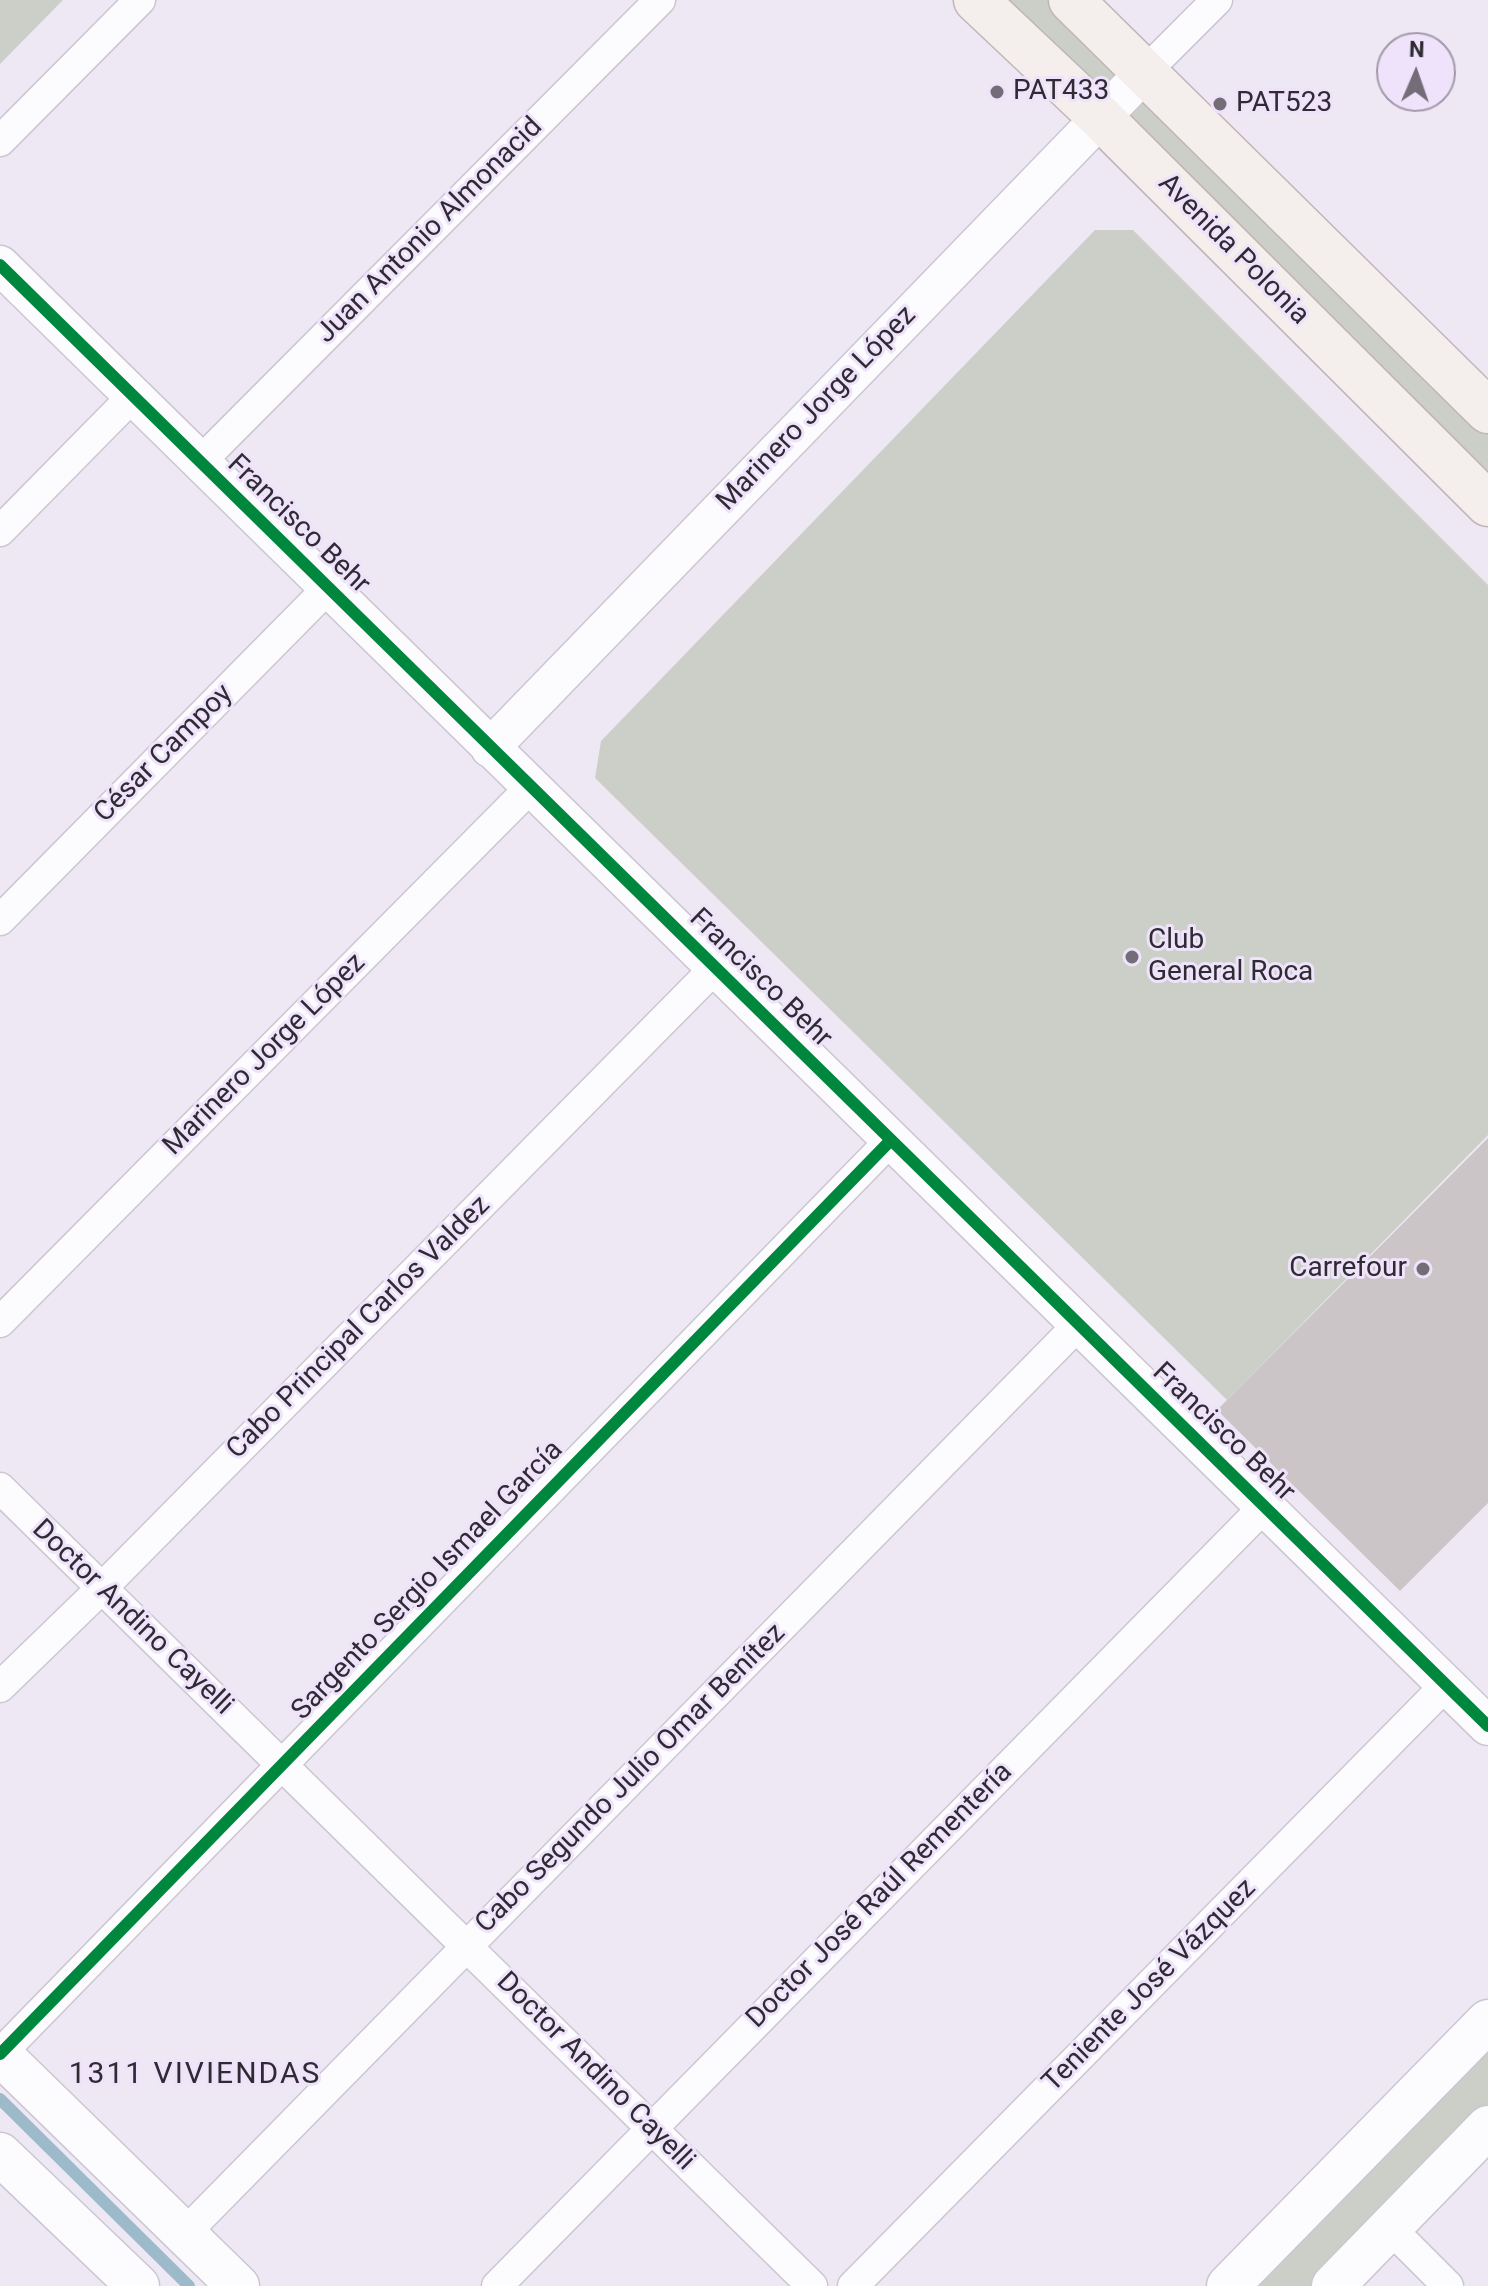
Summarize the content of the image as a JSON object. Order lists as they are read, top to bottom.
{
  "streets": {
    "main road": ["Avenida Polonia"],
    "street": [
      "Juan Antonio Almonacid",
      "Marinero Jorge López",
      "Francisco Behr",
      "César Campoy",
      "Cabo Principal Carlos Valdez",
      "Sargento Sergio Ismael García",
      "Doctor Andino Cayelli",
      "Cabo Segundo Julio Omar Benítez",
      "Doctor José Raúl Rementería",
      "Teniente José Vázquez"
    ]
  },
  "crossings": [
    ["Juan Antonio Almonacid", "Francisco Behr"],
    ["Avenida Polonia", "Marinero Jorge López"],
    ["Marinero Jorge López", "Francisco Behr"],
    ["Francisco Behr", "César Campoy"],
    ["Francisco Behr", "Cabo Principal Carlos Valdez"],
    ["Francisco Behr", "Sargento Sergio Ismael García"],
    ["Francisco Behr", "Cabo Segundo Julio Omar Benítez"],
    ["Francisco Behr", "Doctor José Raúl Rementería"],
    ["Francisco Behr", "Teniente José Vázquez"],
    ["Cabo Principal Carlos Valdez", "Doctor Andino Cayelli"],
    ["Sargento Sergio Ismael García", "Doctor Andino Cayelli"],
    ["Doctor Andino Cayelli", "Cabo Segundo Julio Omar Benítez"],
    ["Doctor Andino Cayelli", "Doctor José Raúl Rementería"]
  ],
  "districts": ["1311 VIVIENDAS"],
  "places": [
    "PAT433",
    "PAT523",
    "Club General Roca",
    "Carrefour"
  ],
  "north": "top"
}
